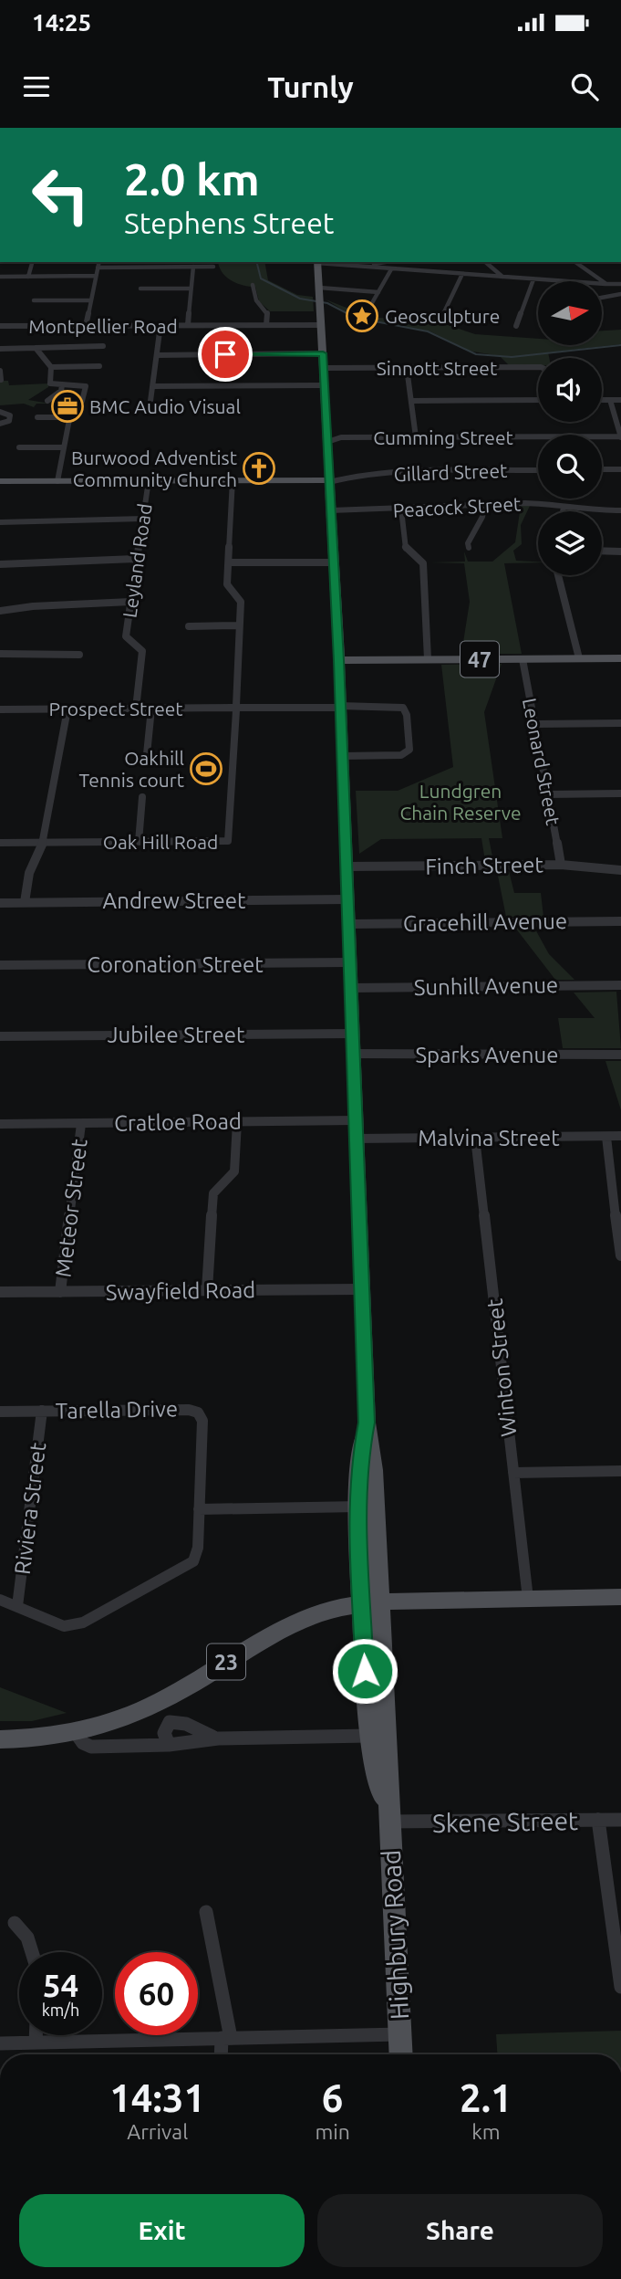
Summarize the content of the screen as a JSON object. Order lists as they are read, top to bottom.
{
  "streets": {
    "main road": ["47", "23", "Highbury Road"],
    "street": [
      "Montpellier Road",
      "Sinnott Street",
      "Cumming Street",
      "Gillard Street",
      "Peacock Street",
      "Leyland Road",
      "Prospect Street",
      "Leonard Street",
      "Oak Hill Road",
      "Finch Street",
      "Andrew Street",
      "Gracehill Avenue",
      "Coronation Street",
      "Sunhill Avenue",
      "Jubilee Street",
      "Sparks Avenue",
      "Cratloe Road",
      "Malvina Street",
      "Meteor Street",
      "Swayfield Road",
      "Winton Street",
      "Tarella Drive",
      "Riviera Street",
      "Skene Street"
    ]
  },
  "crossings": [
    ["Montpellier Road", "Highbury Road"],
    ["Sinnott Street", "Highbury Road"],
    ["Cumming Street", "Highbury Road"],
    ["Gillard Street", "Highbury Road"],
    ["Peacock Street", "Highbury Road"],
    ["Leyland Road", "Prospect Street"],
    ["47", "Leonard Street"],
    ["47", "Highbury Road"],
    ["Prospect Street", "Oak Hill Road"],
    ["Prospect Street", "Highbury Road"],
    ["Leonard Street", "Finch Street"],
    ["Finch Street", "Highbury Road"],
    ["Andrew Street", "Highbury Road"],
    ["Gracehill Avenue", "Highbury Road"],
    ["Coronation Street", "Highbury Road"],
    ["Sunhill Avenue", "Highbury Road"],
    ["Jubilee Street", "Highbury Road"],
    ["Sparks Avenue", "Highbury Road"],
    ["Cratloe Road", "Meteor Street"],
    ["Cratloe Road", "Highbury Road"],
    ["Malvina Street", "Winton Street"],
    ["Malvina Street", "Highbury Road"],
    ["Meteor Street", "Swayfield Road"],
    ["Swayfield Road", "Highbury Road"],
    ["Winton Street", "23"],
    ["Tarella Drive", "Riviera Street"],
    ["23", "Highbury Road"],
    ["Skene Street", "Highbury Road"]
  ],
  "parks": ["Lundgren Chain Reserve"],
  "places": {
    "place": ["Geosculpture"],
    "office": ["BMC Audio Visual"],
    "church": ["Burwood Adventist Community Church"],
    "sports": ["Oakhill Tennis court"]
  },
  "north": "right",
  "page": {
    "status": "14:25",
    "header": "Turnly",
    "turn": ["2.0 km", "Stephens Street"],
    "speed": "54 km/h",
    "limit": "60",
    "eta": [
      "14:31",
      "Arrival",
      "6",
      "min",
      "2.1",
      "km"
    ],
    "buttons": ["Exit", "Share"]
  }
}
